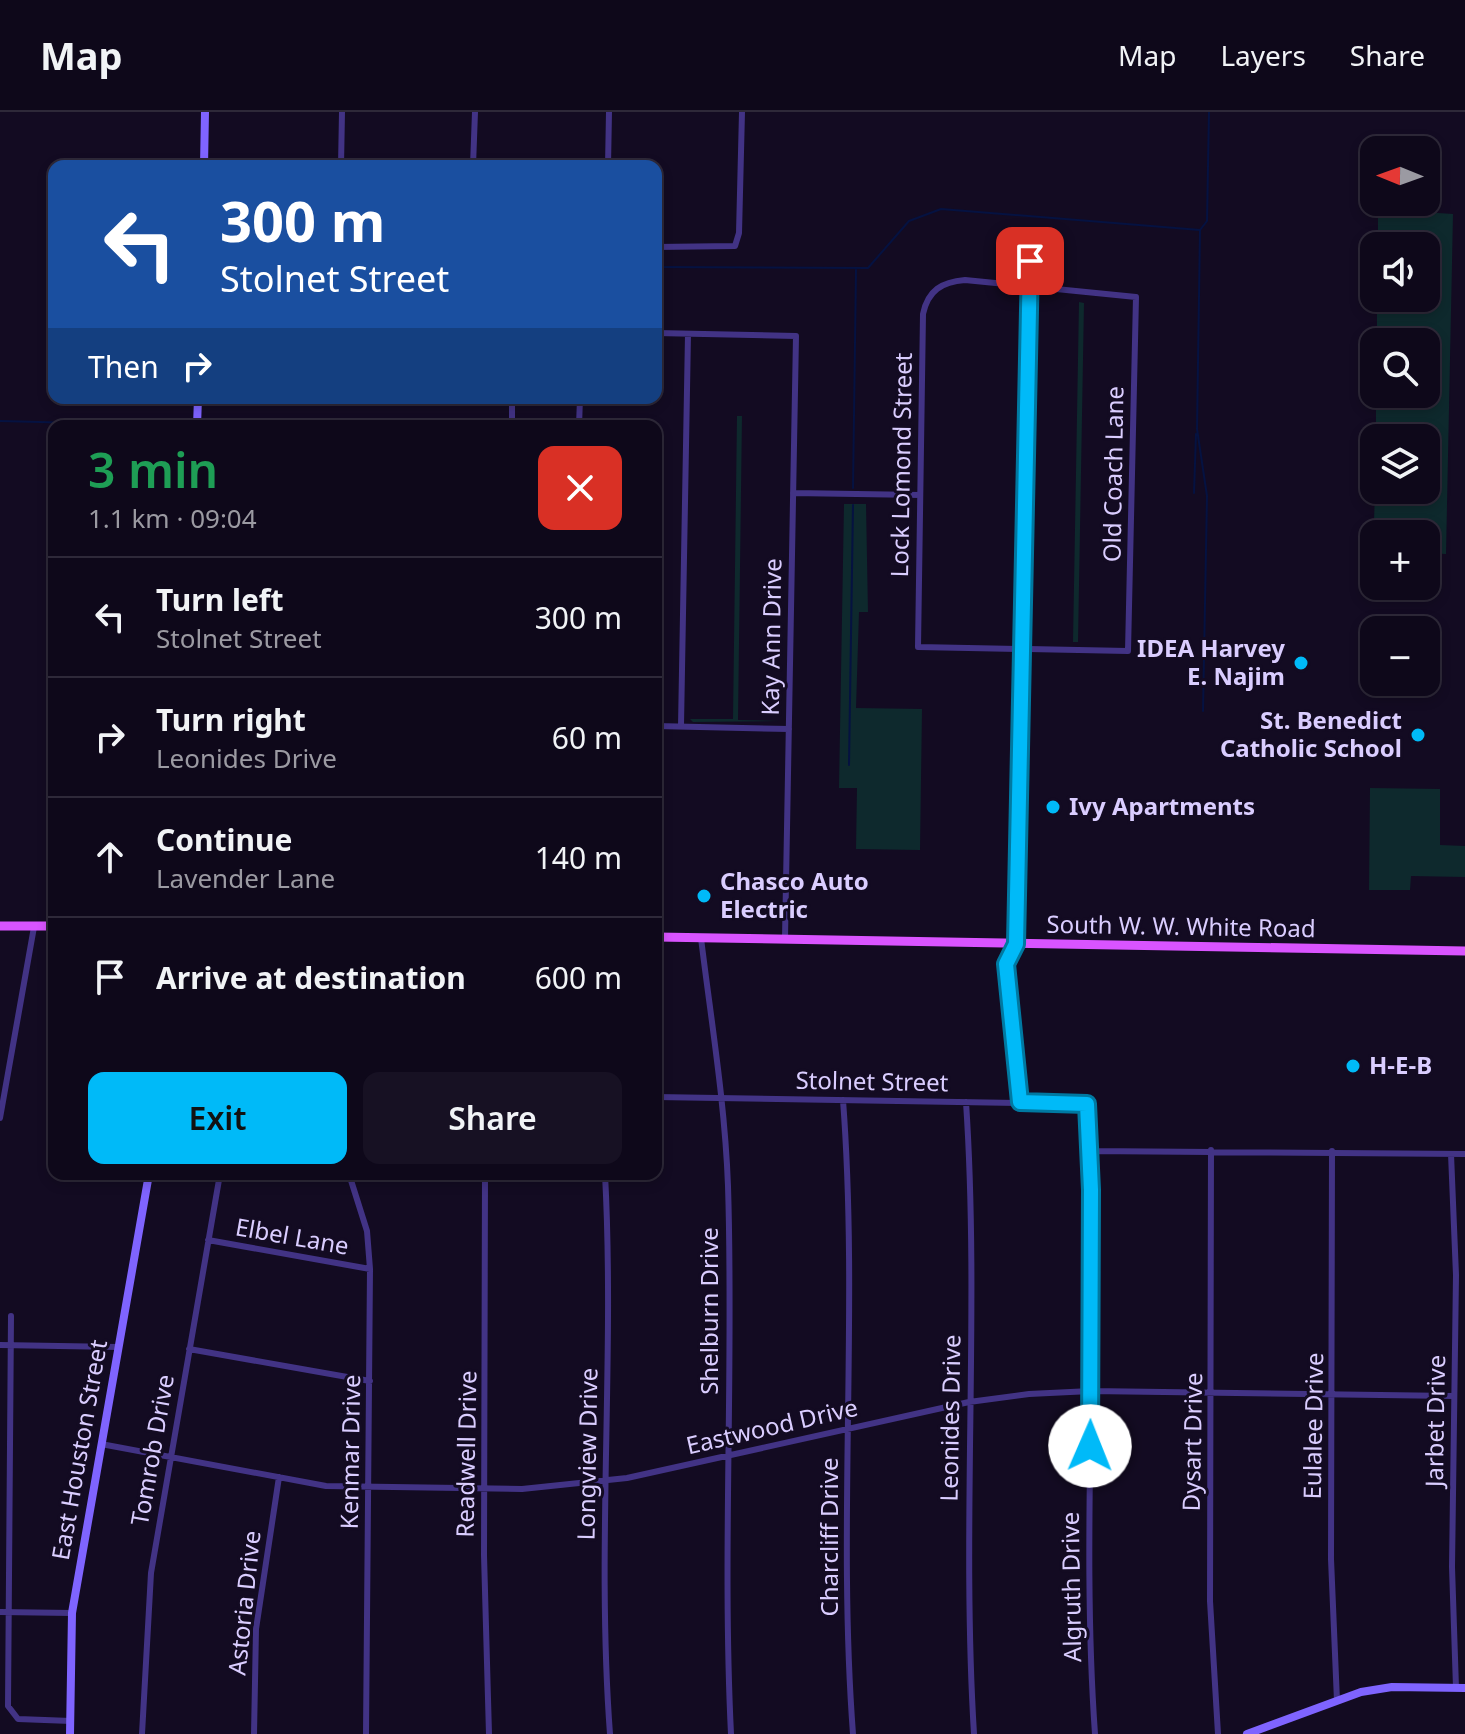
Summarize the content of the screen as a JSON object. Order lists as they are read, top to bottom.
{
  "streets": {
    "main road": ["South W. W. White Road", "East Houston Street"],
    "street": [
      "Lock Lomond Street",
      "Old Coach Lane",
      "Kay Ann Drive",
      "Stolnet Street",
      "Elbel Lane",
      "Shelburn Drive",
      "Leonides Drive",
      "Jarbet Drive",
      "Eulalee Drive",
      "Eastwood Drive",
      "Dysart Drive",
      "Tomrob Drive",
      "Kenmar Drive",
      "Readwell Drive",
      "Longview Drive",
      "Charcliff Drive",
      "Algruth Drive",
      "Astoria Drive"
    ]
  },
  "crossings": [
    ["Lock Lomond Street", "Old Coach Lane"],
    ["Kay Ann Drive", "South W. W. White Road"],
    ["South W. W. White Road", "Shelburn Drive"],
    ["Stolnet Street", "Shelburn Drive"],
    ["Stolnet Street", "Leonides Drive"],
    ["Stolnet Street", "Charcliff Drive"],
    ["Stolnet Street", "Algruth Drive"],
    ["Elbel Lane", "Tomrob Drive"],
    ["Elbel Lane", "Kenmar Drive"],
    ["Shelburn Drive", "Eastwood Drive"],
    ["Leonides Drive", "Eastwood Drive"],
    ["Jarbet Drive", "Eastwood Drive"],
    ["Eulalee Drive", "Eastwood Drive"],
    ["Eastwood Drive", "Dysart Drive"],
    ["Eastwood Drive", "East Houston Street"],
    ["Eastwood Drive", "Tomrob Drive"],
    ["Eastwood Drive", "Kenmar Drive"],
    ["Eastwood Drive", "Readwell Drive"],
    ["Eastwood Drive", "Longview Drive"],
    ["Eastwood Drive", "Charcliff Drive"],
    ["Eastwood Drive", "Algruth Drive"],
    ["Eastwood Drive", "Astoria Drive"]
  ],
  "places": [
    "IDEA Harvey E. Najim",
    "St. Benedict Catholic School",
    "Ivy Apartments",
    "Chasco Auto Electric",
    "H-E-B"
  ],
  "north": "left",
  "page": {
    "header": "Map",
    "nav": ["Map", "Layers", "Share"],
    "map_buttons": ["+", "−"],
    "turn": ["300 m", "Stolnet Street"],
    "then": "Then",
    "heading": ["3 min", "1.1 km · 09:04"],
    "list": [
      {
        "name": "Turn left",
        "note": "Stolnet Street",
        "value": "300 m"
      },
      {
        "name": "Turn right",
        "note": "Leonides Drive",
        "value": "60 m"
      },
      {
        "name": "Continue",
        "note": "Lavender Lane",
        "value": "140 m"
      },
      {
        "name": "Arrive at destination",
        "value": "600 m"
      }
    ],
    "buttons": ["Exit", "Share"]
  }
}
